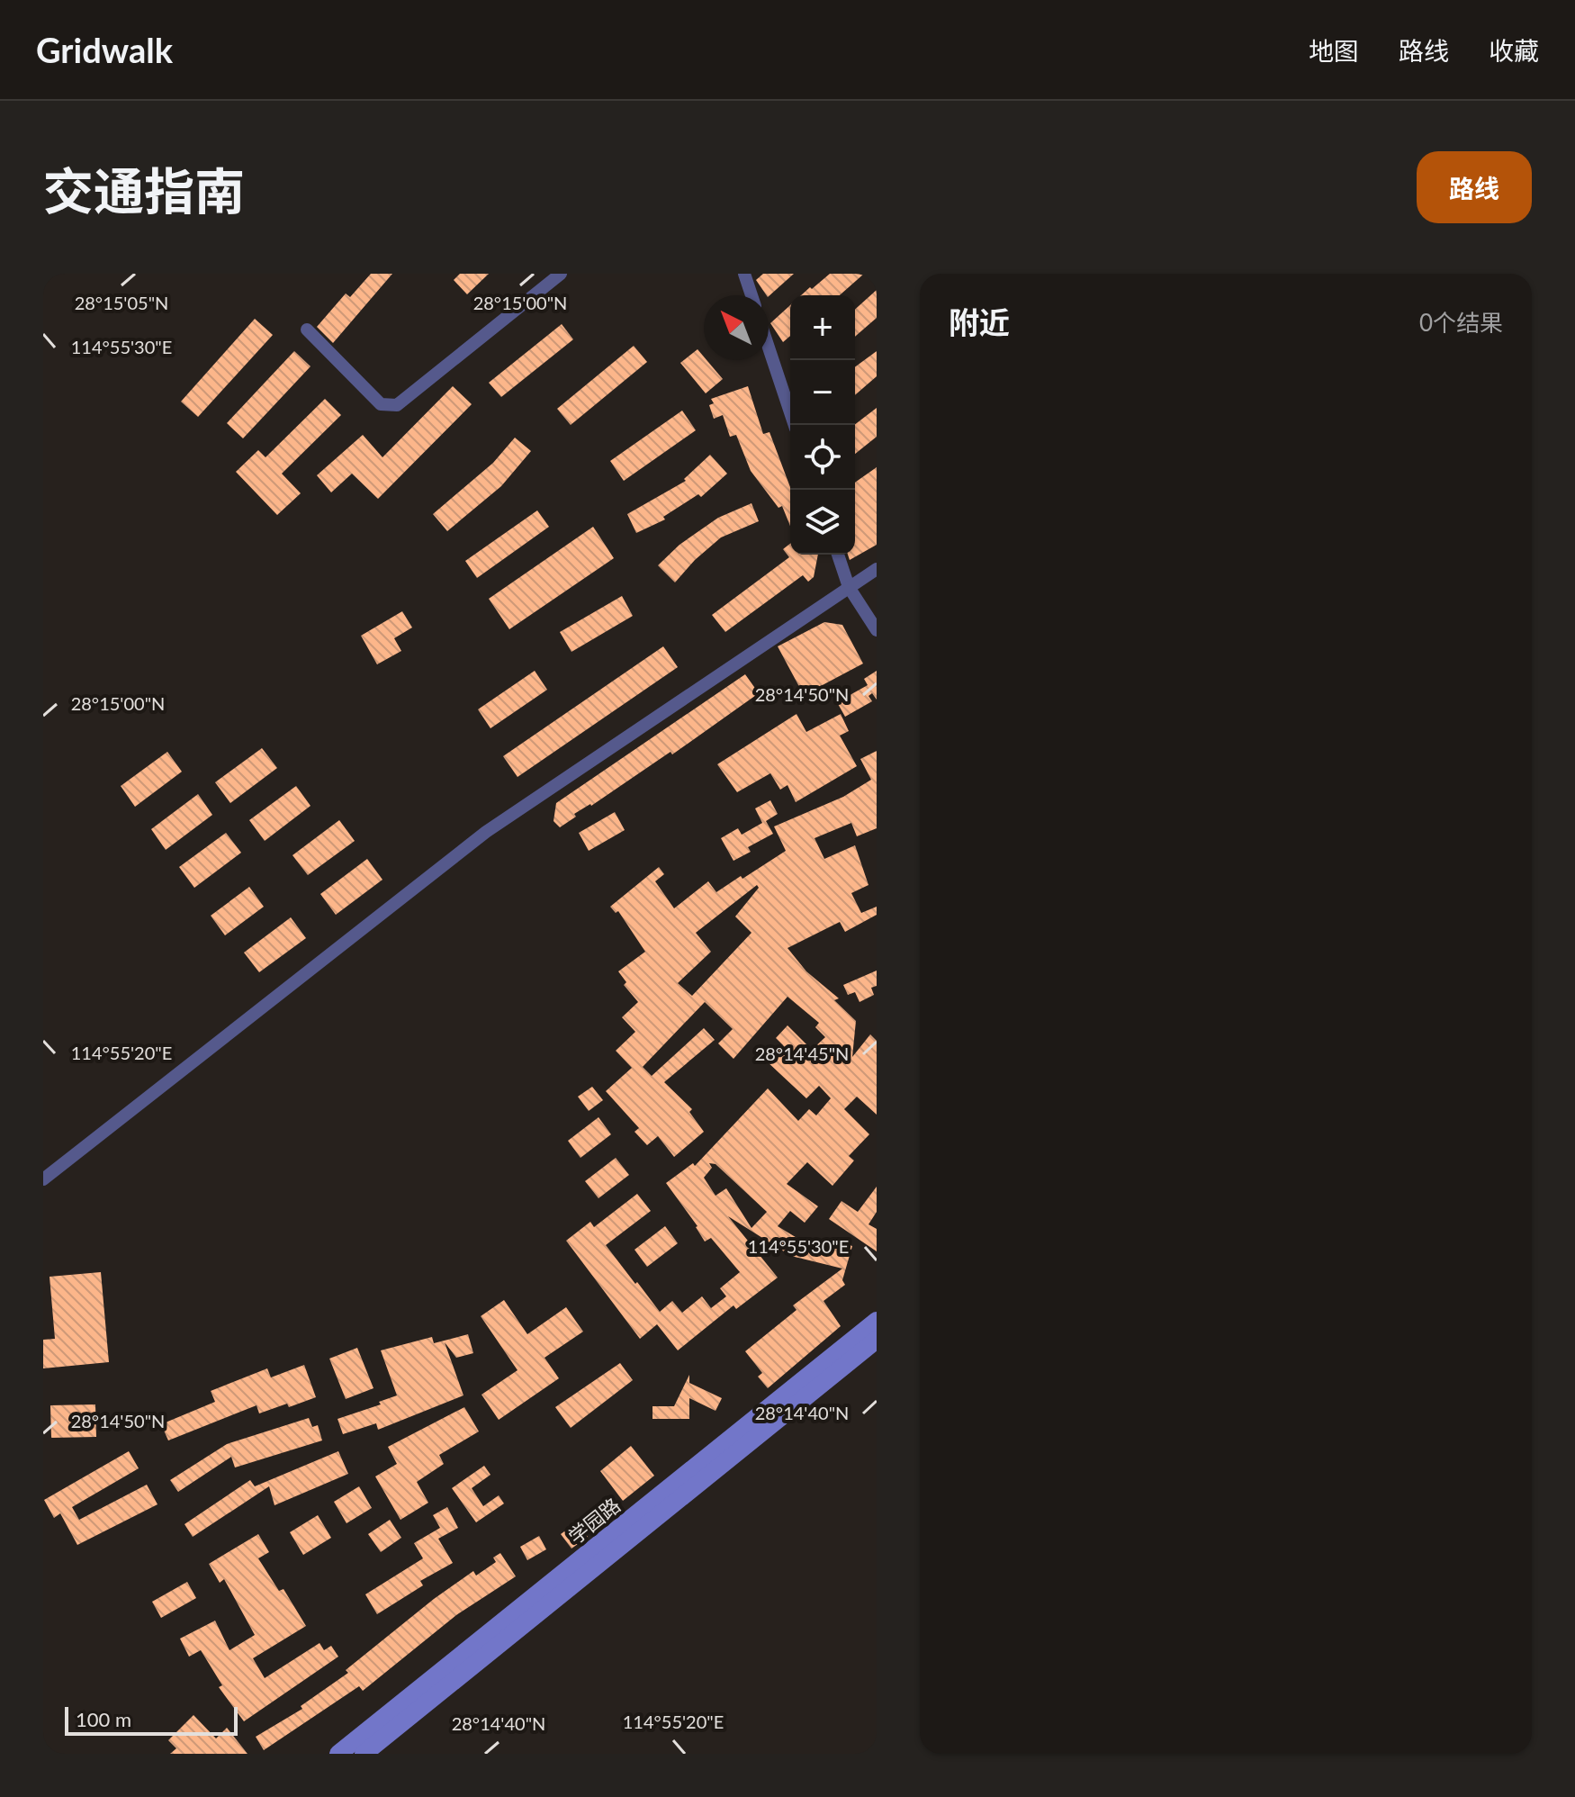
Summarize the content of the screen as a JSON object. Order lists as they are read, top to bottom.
{
  "streets": {
    "main road": ["学园路"]
  },
  "scale_bar": "100 m",
  "north": "top left",
  "page": {
    "header": "Gridwalk",
    "nav": ["地图", "路线", "收藏"],
    "title": "交通指南",
    "buttons": "路线",
    "heading": ["附近", "0个结果"],
    "map_buttons": ["+", "−"],
    "scale": "100 m"
  },
  "coordinates": [
    "28°15'05\"N",
    "28°15'00\"N",
    "114°55'30\"E",
    "28°14'50\"N",
    "114°55'20\"E",
    "28°14'45\"N",
    "28°14'40\"N"
  ]
}
